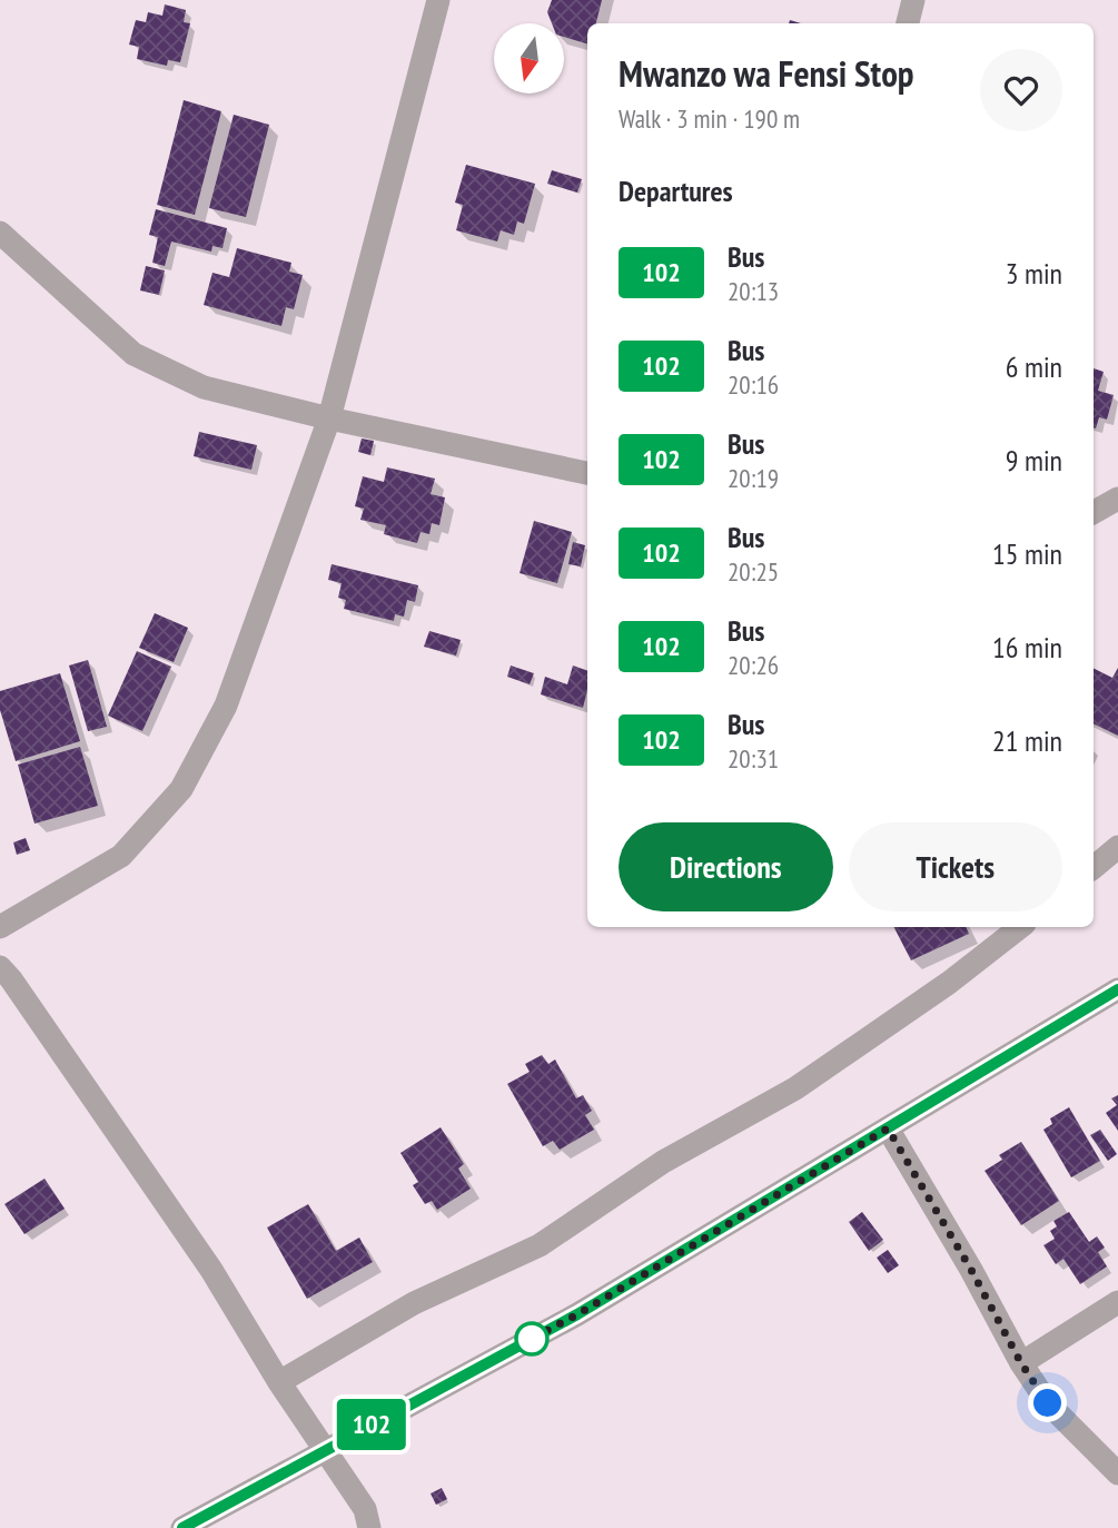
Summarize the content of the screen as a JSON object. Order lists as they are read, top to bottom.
{
  "lines": ["bus line 102"],
  "north": "bottom",
  "page": {
    "on_map": "102",
    "heading": [
      ["Mwanzo wa Fensi Stop", "Walk · 3 min · 190 m"],
      "Departures"
    ],
    "list": [
      {
        "mark": "102",
        "name": "Bus",
        "note": "20:13",
        "value": "3 min"
      },
      {
        "mark": "102",
        "name": "Bus",
        "note": "20:16",
        "value": "6 min"
      },
      {
        "mark": "102",
        "name": "Bus",
        "note": "20:19",
        "value": "9 min"
      },
      {
        "mark": "102",
        "name": "Bus",
        "note": "20:25",
        "value": "15 min"
      },
      {
        "mark": "102",
        "name": "Bus",
        "note": "20:26",
        "value": "16 min"
      },
      {
        "mark": "102",
        "name": "Bus",
        "note": "20:31",
        "value": "21 min"
      }
    ],
    "buttons": ["Directions", "Tickets"]
  }
}
